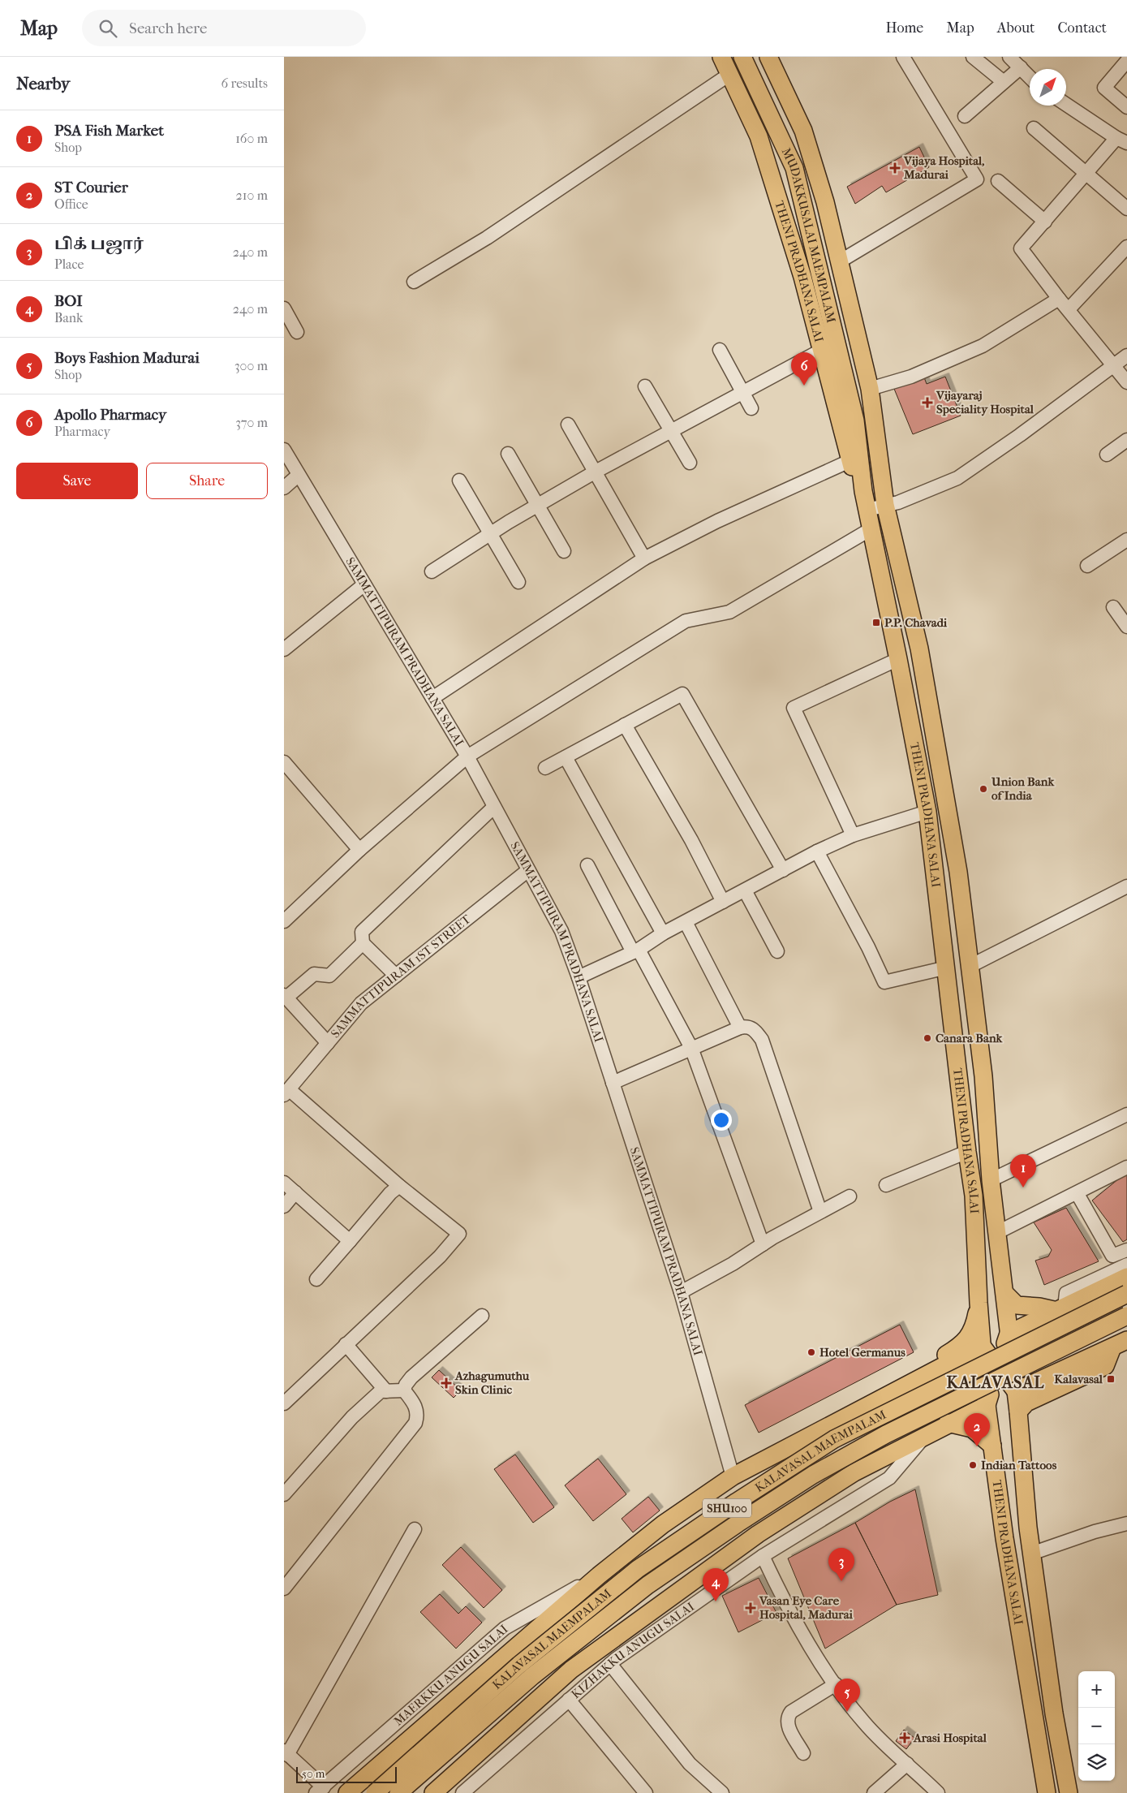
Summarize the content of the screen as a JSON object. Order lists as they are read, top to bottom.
{
  "streets": {
    "main road": [
      "MUDAKKUSALAI MAEMPALAM",
      "THENI PRADHANA SALAI",
      "KALAVASAL MAEMPALAM",
      "SHU100"
    ],
    "street": [
      "SAMMATTIPURAM PRADHANA SALAI",
      "SAMMATTIPURAM 1ST STREET",
      "KIZHAKKU ANUGU SALAI",
      "MAERKKU ANUGU SALAI"
    ]
  },
  "crossings": [
    ["MUDAKKUSALAI MAEMPALAM", "THENI PRADHANA SALAI"],
    ["SAMMATTIPURAM PRADHANA SALAI", "SAMMATTIPURAM 1ST STREET"]
  ],
  "districts": ["KALAVASAL"],
  "places": {
    "health": [
      "Vijaya Hospital, Madurai",
      "Vijayaraj Speciality Hospital",
      "Azhagumuthu Skin Clinic",
      "Vasan Eye Care Hospital, Madurai",
      "Arasi Hospital"
    ],
    "transit": ["P.P. Chavadi", "Kalavasal"],
    "other": [
      "Union Bank of India",
      "Canara Bank",
      "Hotel Germanus",
      "Indian Tattoos"
    ]
  },
  "scale_bar": "50 m",
  "north": "top right",
  "page": {
    "header": "Map",
    "search": "Search here",
    "nav": [
      "Home",
      "Map",
      "About",
      "Contact"
    ],
    "heading": ["Nearby", "6 results"],
    "list": [
      {
        "mark": "1",
        "name": "PSA Fish Market",
        "note": "Shop",
        "value": "160 m"
      },
      {
        "mark": "2",
        "name": "ST Courier",
        "note": "Office",
        "value": "210 m"
      },
      {
        "mark": "3",
        "name": "பிக் பஜார்",
        "note": "Place",
        "value": "240 m"
      },
      {
        "mark": "4",
        "name": "BOI",
        "note": "Bank",
        "value": "240 m"
      },
      {
        "mark": "5",
        "name": "Boys Fashion Madurai",
        "note": "Shop",
        "value": "300 m"
      },
      {
        "mark": "6",
        "name": "Apollo Pharmacy",
        "note": "Pharmacy",
        "value": "370 m"
      }
    ],
    "pins": [
      "6",
      "1",
      "2",
      "3",
      "4",
      "5"
    ],
    "buttons": ["Save", "Share"],
    "map_buttons": ["+", "−"],
    "scale": "50 m"
  }
}
